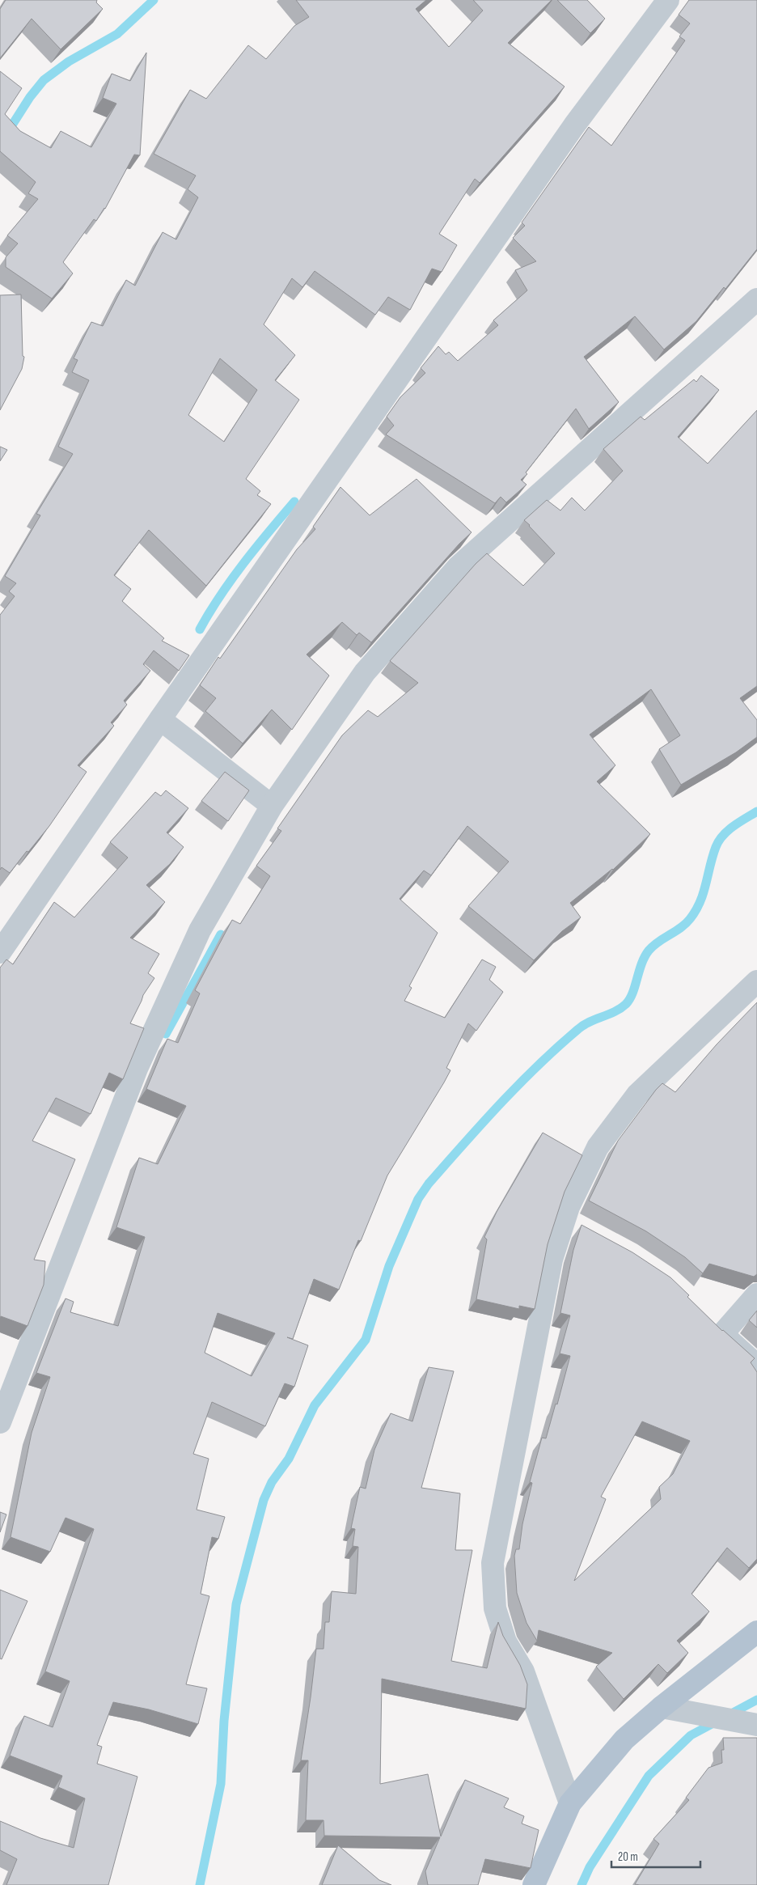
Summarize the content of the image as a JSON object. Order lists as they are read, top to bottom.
{
  "scale_bar": "20 m"
}
